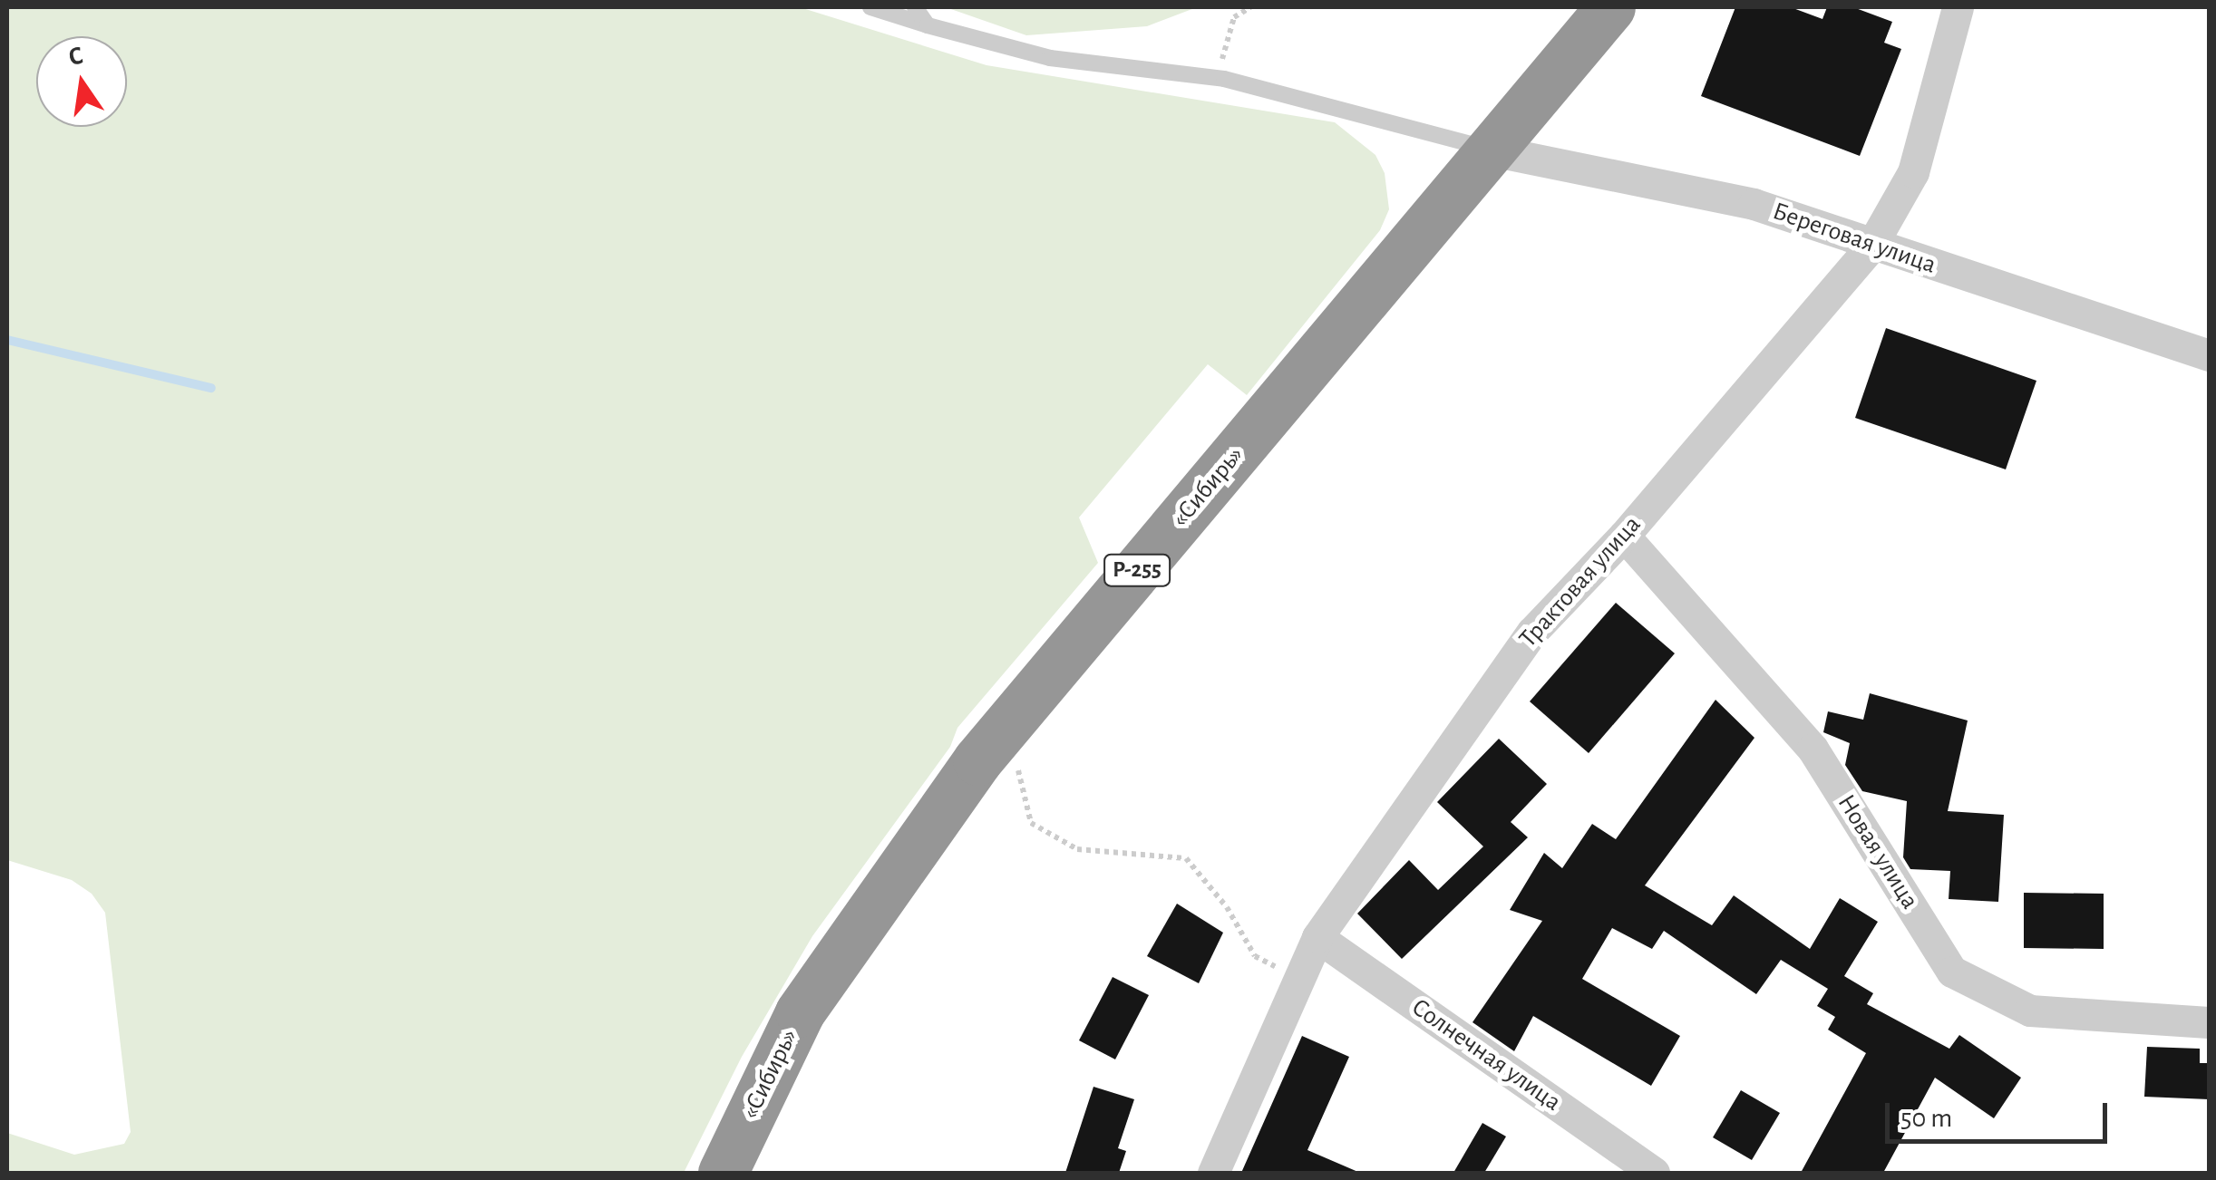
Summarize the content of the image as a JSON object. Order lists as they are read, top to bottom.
{
  "streets": {
    "highway": ["«Сибирь»", "Р-255"],
    "street": [
      "Береговая улица",
      "Трактовая улица",
      "Новая улица",
      "Солнечная улица"
    ]
  },
  "crossings": [
    ["Береговая улица", "«Сибирь»"],
    ["Береговая улица", "Трактовая улица"],
    ["Трактовая улица", "Новая улица"],
    ["Трактовая улица", "Солнечная улица"]
  ],
  "scale_bar": "50 m",
  "north": "top"
}
